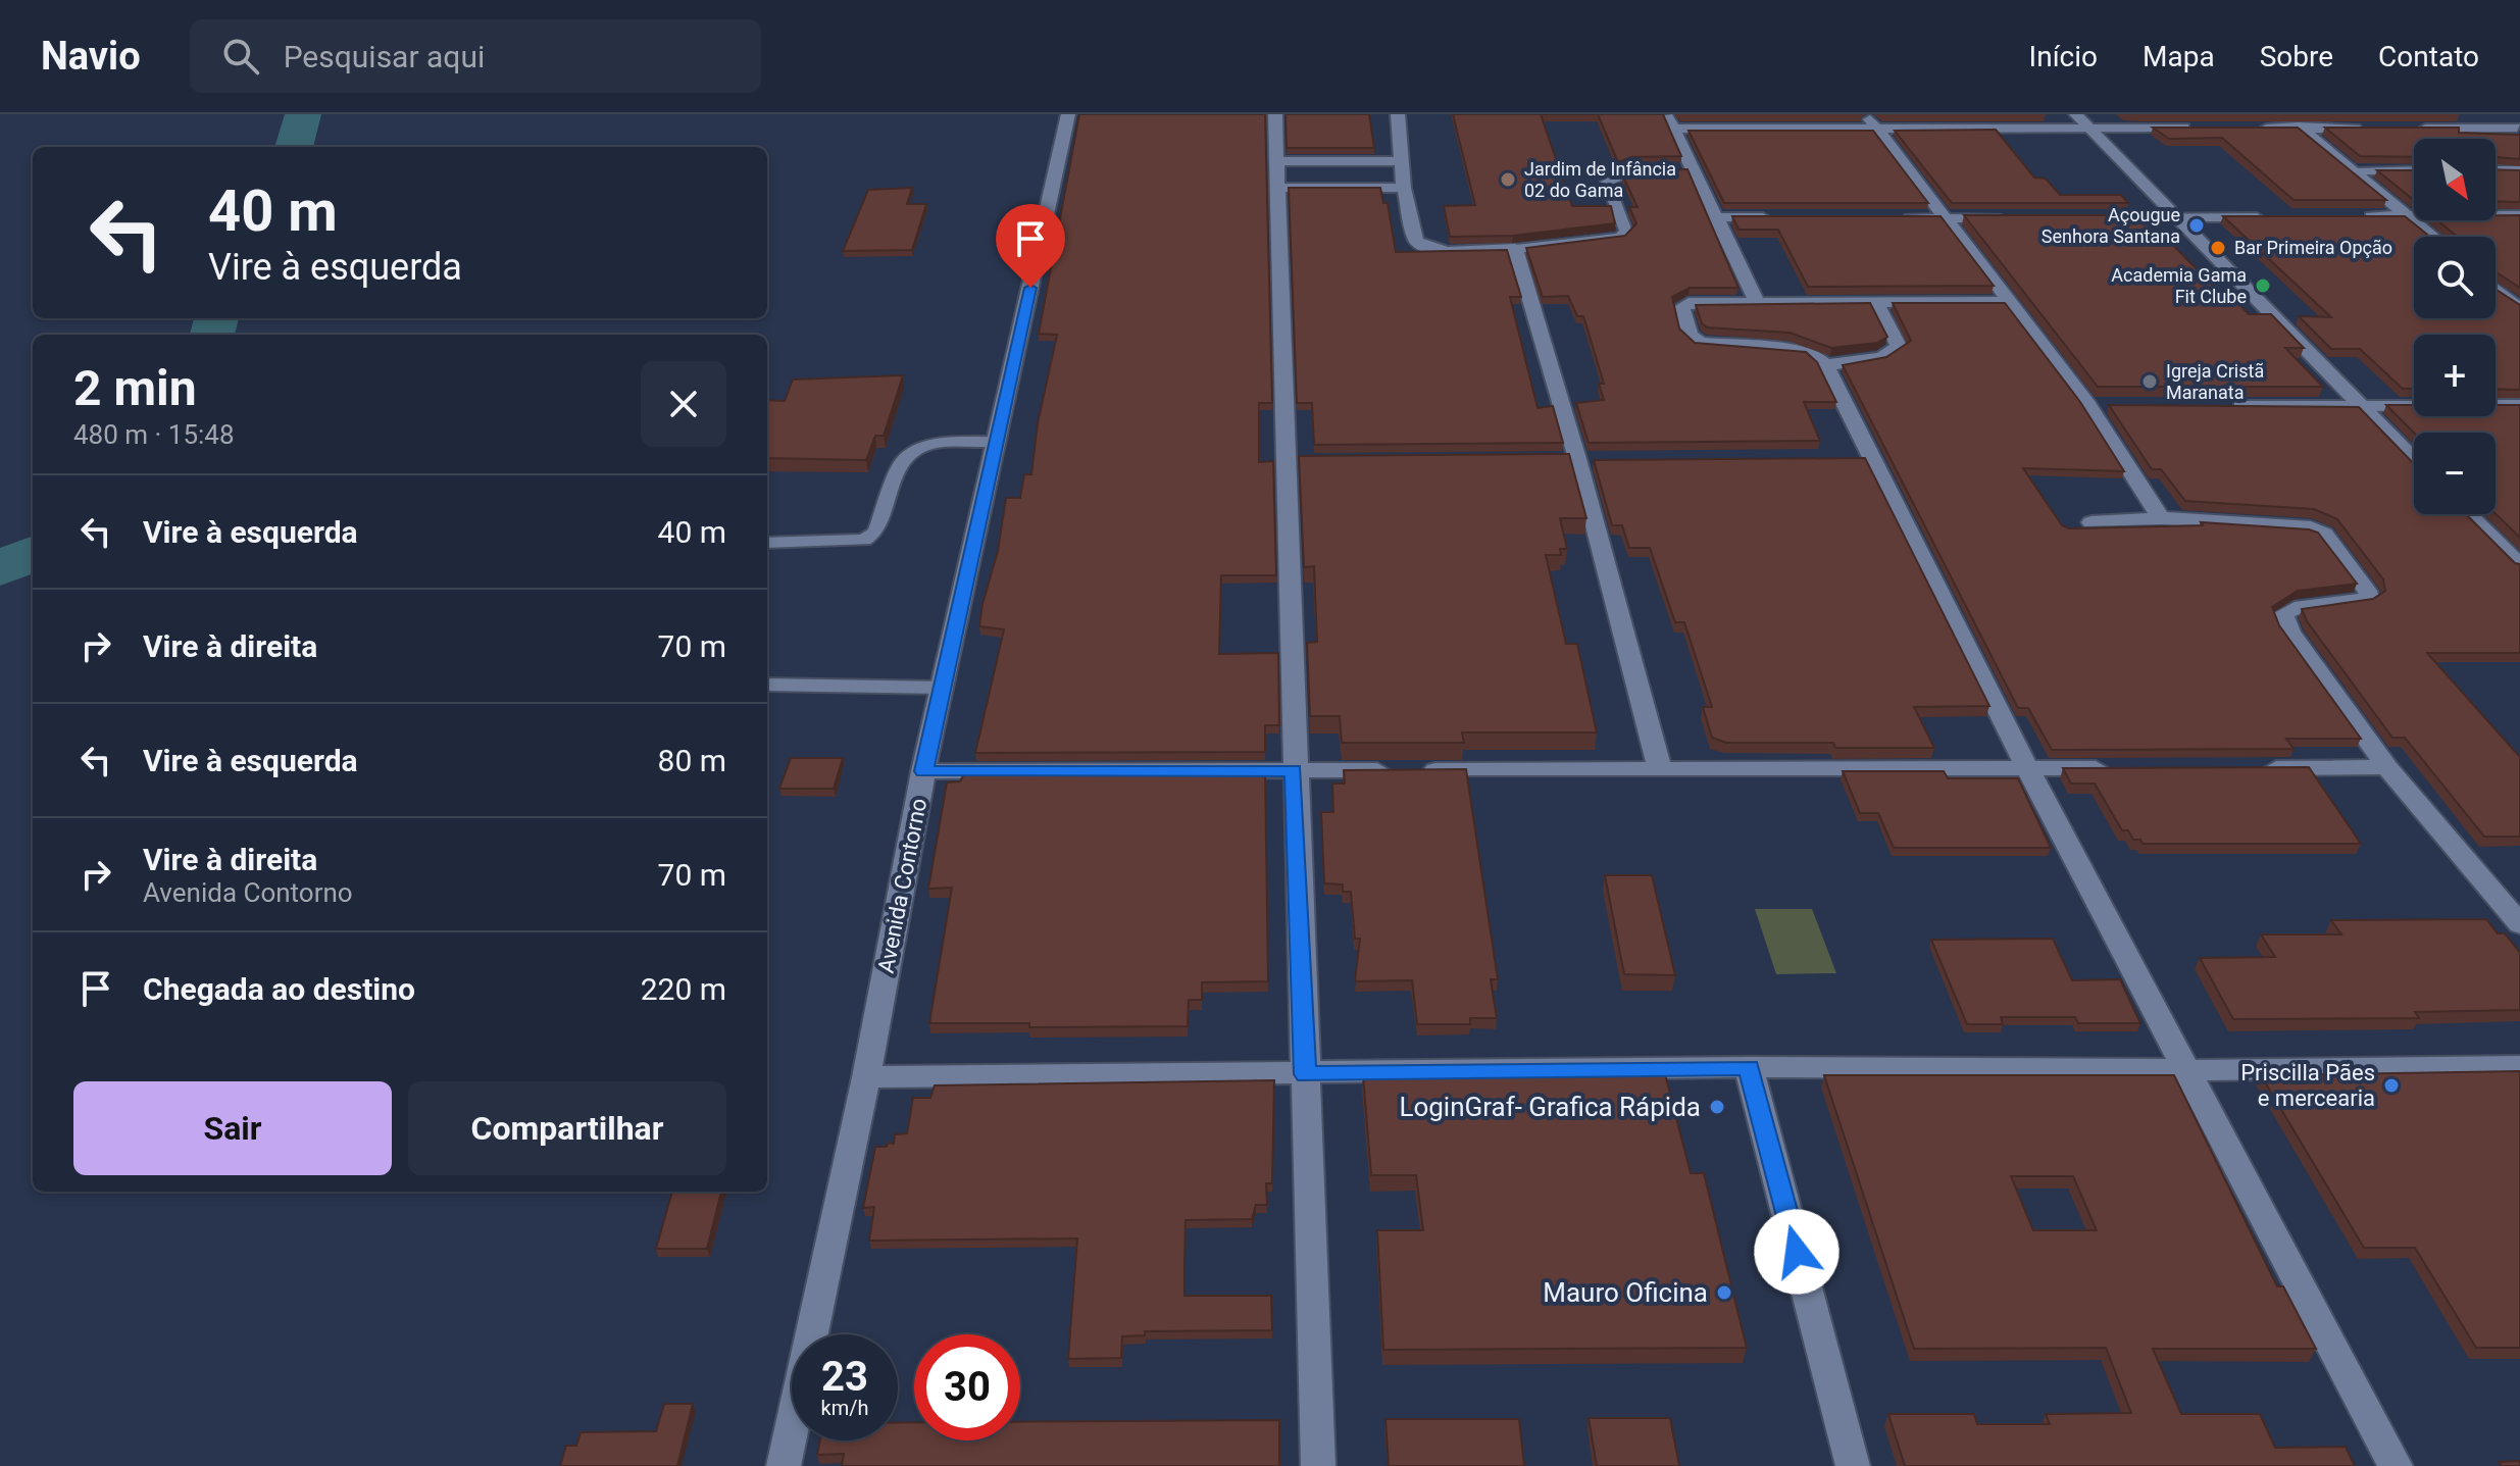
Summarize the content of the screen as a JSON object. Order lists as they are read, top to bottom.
{
  "streets": {
    "street": ["Avenida Contorno"]
  },
  "places": [
    "Jardim de Infância 02 do Gama",
    "Açougue Senhora Santana",
    "Bar Primeira Opção",
    "Academia Gama Fit Clube",
    "Igreja Cristã Maranata",
    "Priscilla Pães e mercearia",
    "LoginGraf- Grafica Rápida",
    "Mauro Oficina"
  ],
  "north": "bottom right",
  "page": {
    "header": "Navio",
    "search": "Pesquisar aqui",
    "nav": [
      "Início",
      "Mapa",
      "Sobre",
      "Contato"
    ],
    "map_buttons": ["+", "−"],
    "turn": ["40 m", "Vire à esquerda"],
    "heading": ["2 min", "480 m · 15:48"],
    "list": [
      {
        "name": "Vire à esquerda",
        "value": "40 m"
      },
      {
        "name": "Vire à direita",
        "value": "70 m"
      },
      {
        "name": "Vire à esquerda",
        "value": "80 m"
      },
      {
        "name": "Vire à direita",
        "note": "Avenida Contorno",
        "value": "70 m"
      },
      {
        "name": "Chegada ao destino",
        "value": "220 m"
      }
    ],
    "buttons": ["Sair", "Compartilhar"],
    "speed": "23 km/h",
    "limit": "30"
  }
}
